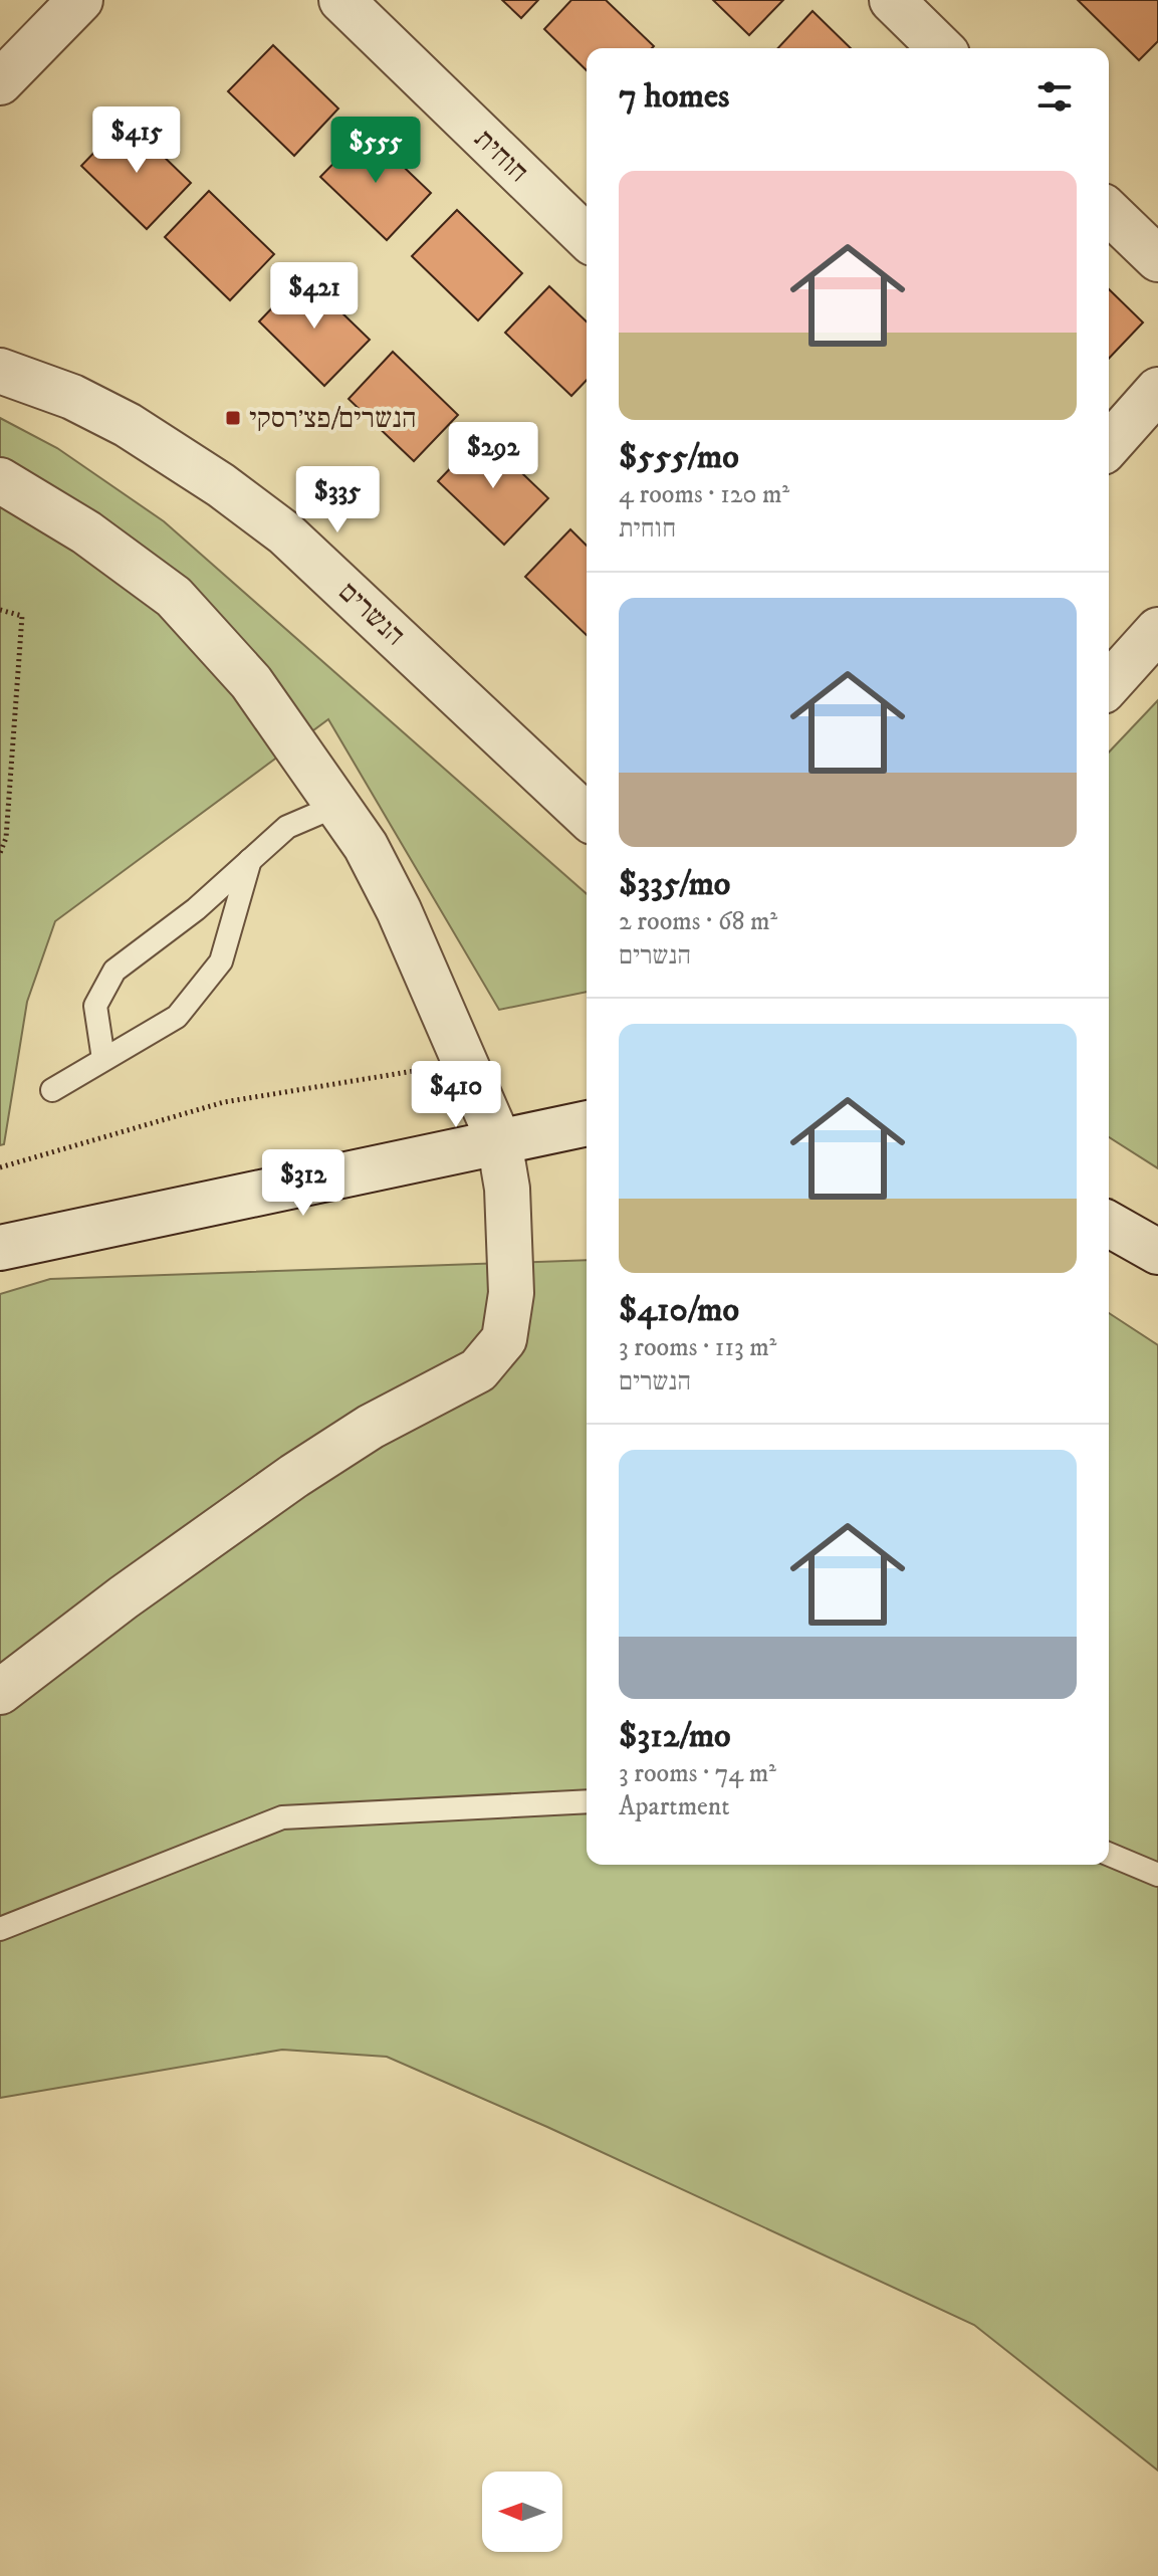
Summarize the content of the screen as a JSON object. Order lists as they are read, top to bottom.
{
  "streets": {
    "street": ["חוחית", "הנשרים"]
  },
  "places": {
    "transit": ["הנשרים/פצ׳רסקי"]
  },
  "north": "left",
  "page": {
    "heading": "7 homes",
    "price": [
      "$415",
      "$555",
      "$421",
      "$292",
      "$335",
      "$410",
      "$312"
    ],
    "list": [
      {
        "name": "$555/mo",
        "note": "4 rooms · 120 m² · חוחית"
      },
      {
        "name": "$335/mo",
        "note": "2 rooms · 68 m² · הנשרים"
      },
      {
        "name": "$410/mo",
        "note": "3 rooms · 113 m² · הנשרים"
      },
      {
        "name": "$312/mo",
        "note": "3 rooms · 74 m² · Apartment"
      }
    ]
  }
}
